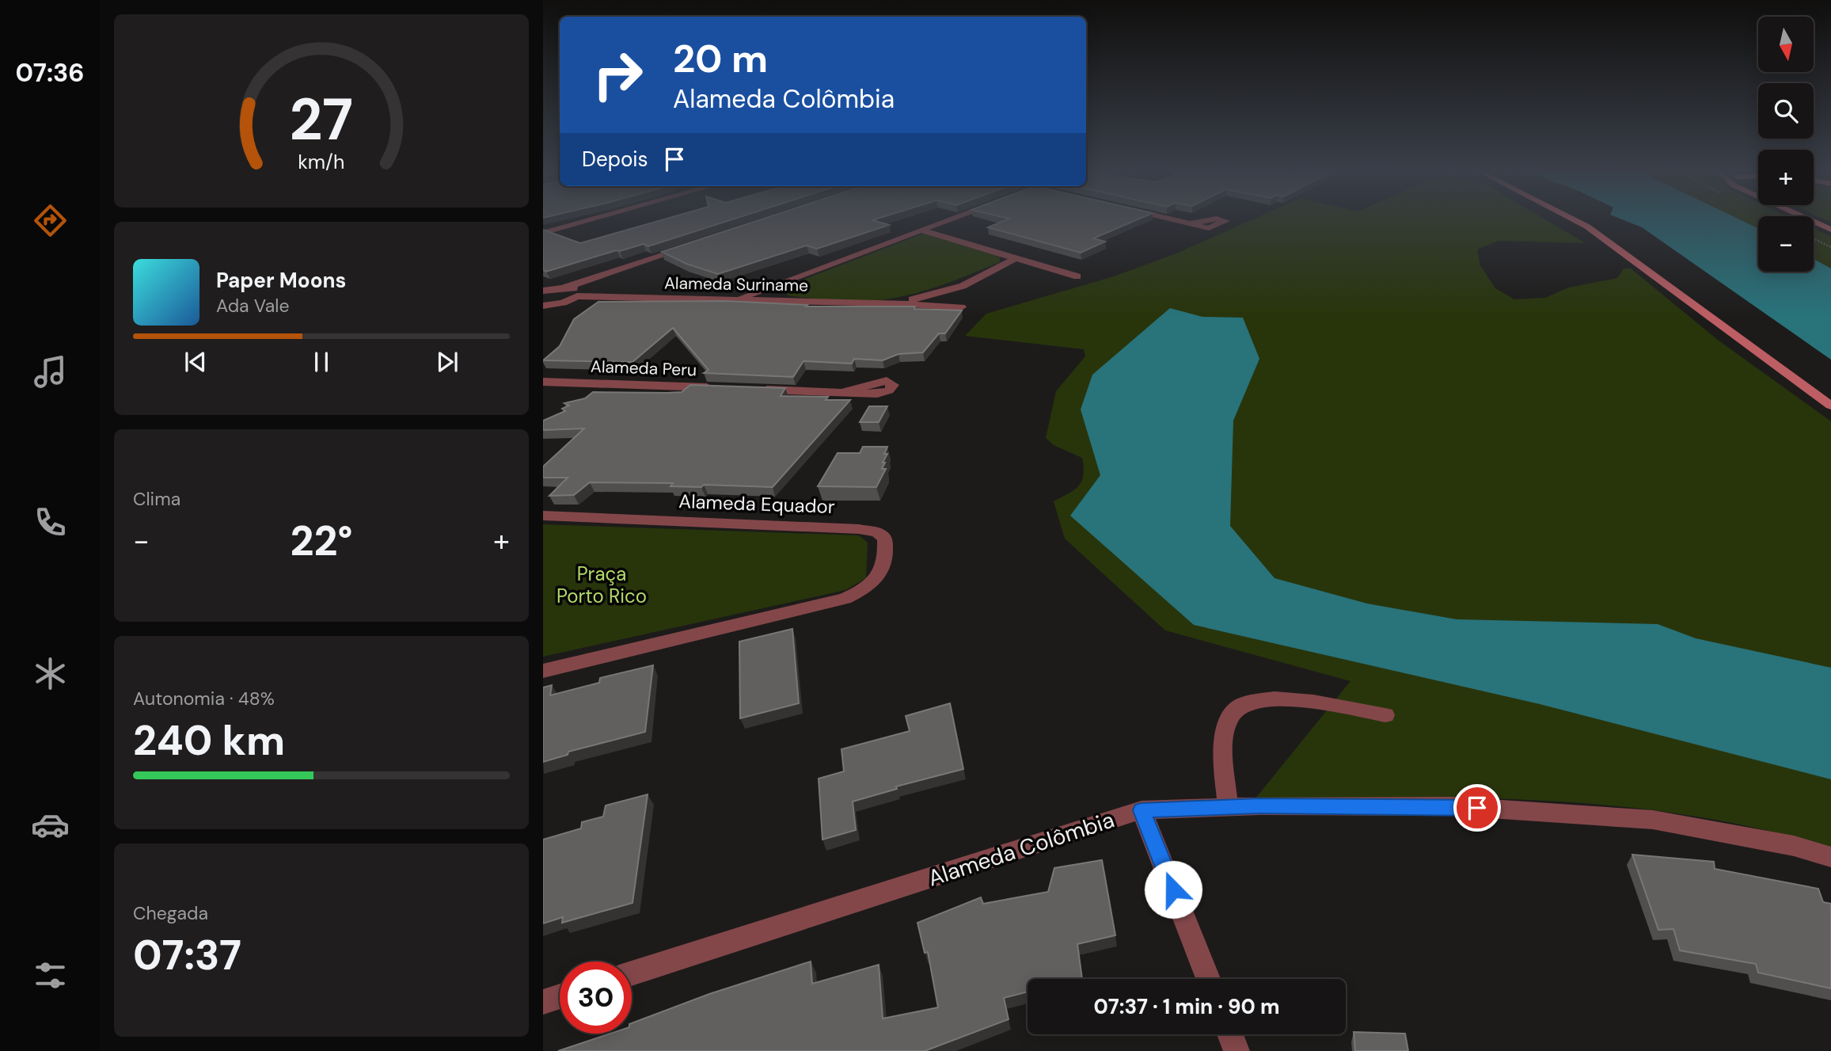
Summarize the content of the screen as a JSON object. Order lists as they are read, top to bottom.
{
  "streets": {
    "street": [
      "Alameda Suriname",
      "Alameda Peru",
      "Alameda Equador",
      "Alameda Colômbia"
    ]
  },
  "parks": ["Praça Porto Rico"],
  "north": "bottom",
  "page": {
    "tabs": "07:36",
    "map_buttons": ["+", "−"],
    "turn": ["20 m", "Alameda Colômbia"],
    "then": "Depois",
    "song": ["Paper Moons", "Ada Vale"],
    "tile": [
      "Clima",
      ["Autonomia · 48%", "240 km"],
      ["Chegada", "07:37"]
    ],
    "heat": ["−", "22°", "+"],
    "limit": "30",
    "trip": "07:37 · 1 min · 90 m",
    "gauge": ["27", "km/h"]
  }
}
